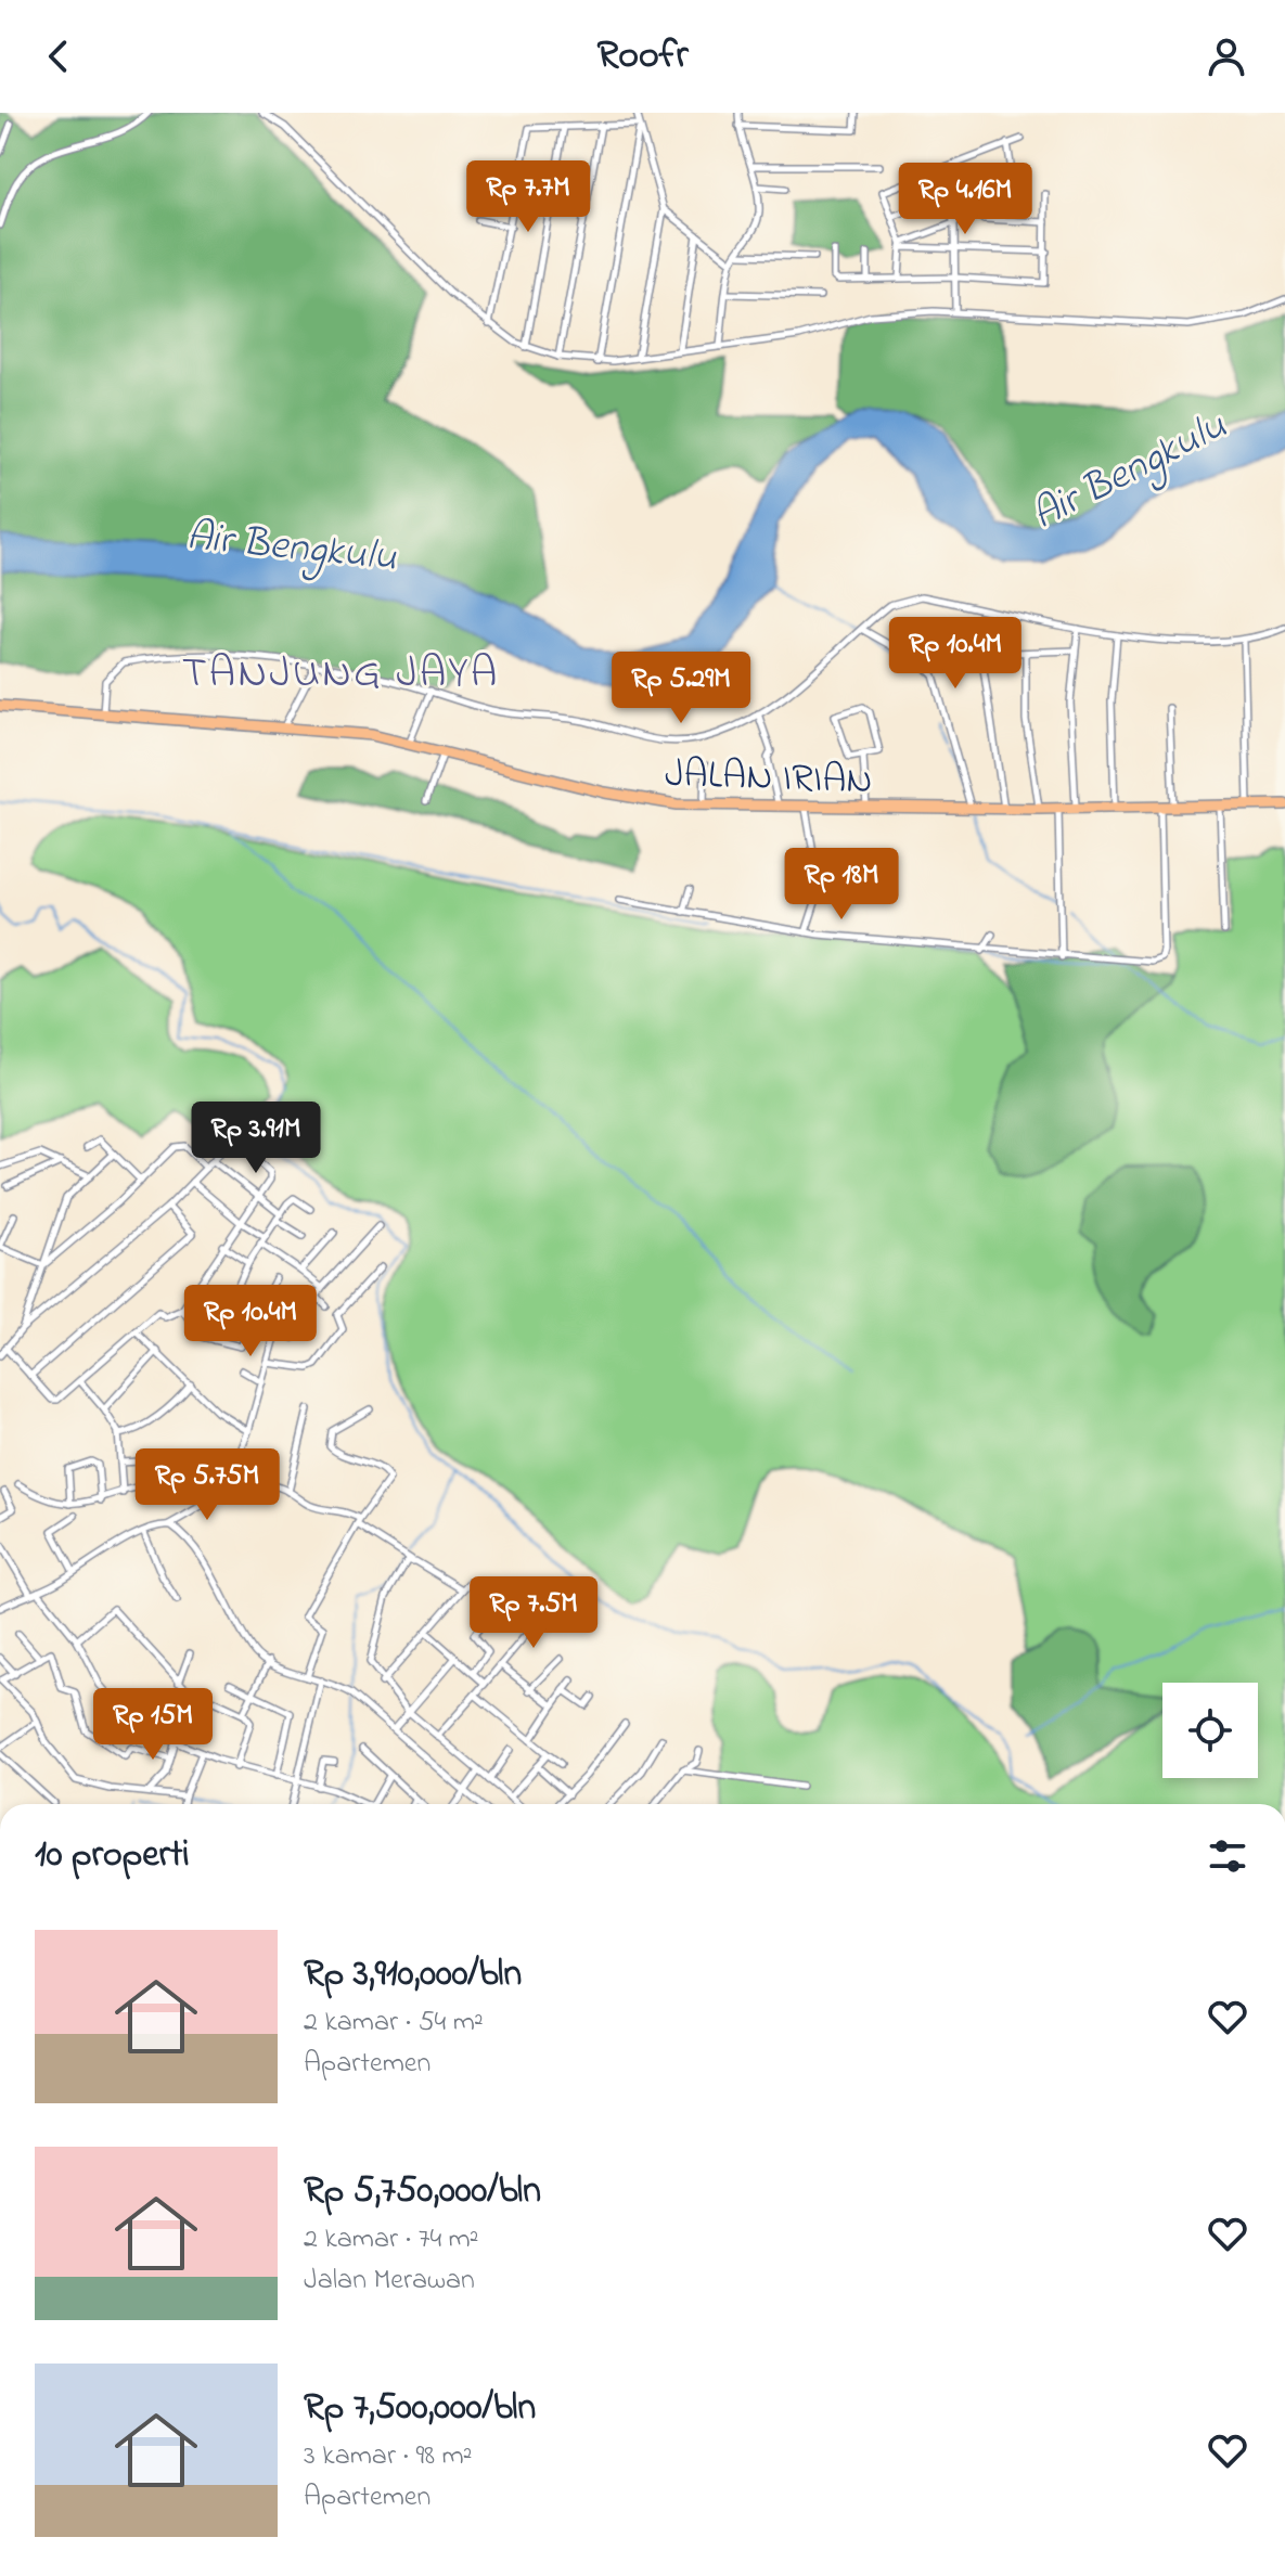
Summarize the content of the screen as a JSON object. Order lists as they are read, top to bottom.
{
  "streets": {
    "main road": ["JALAN IRIAN"]
  },
  "districts": ["TANJUNG JAYA"],
  "water": ["Air Bengkulu"],
  "page": {
    "header": "Roofr",
    "price": [
      "Rp 7.7M",
      "Rp 4.16M",
      "Rp 10.4M",
      "Rp 5.29M",
      "Rp 18M",
      "Rp 3.91M",
      "Rp 10.4M",
      "Rp 5.75M",
      "Rp 7.5M",
      "Rp 15M"
    ],
    "heading": "10 properti",
    "list": [
      {
        "name": "Rp 3,910,000/bln",
        "note": "2 kamar · 54 m² · Apartemen"
      },
      {
        "name": "Rp 5,750,000/bln",
        "note": "2 kamar · 74 m² · Jalan Merawan"
      },
      {
        "name": "Rp 7,500,000/bln",
        "note": "3 kamar · 98 m² · Apartemen"
      }
    ]
  }
}
